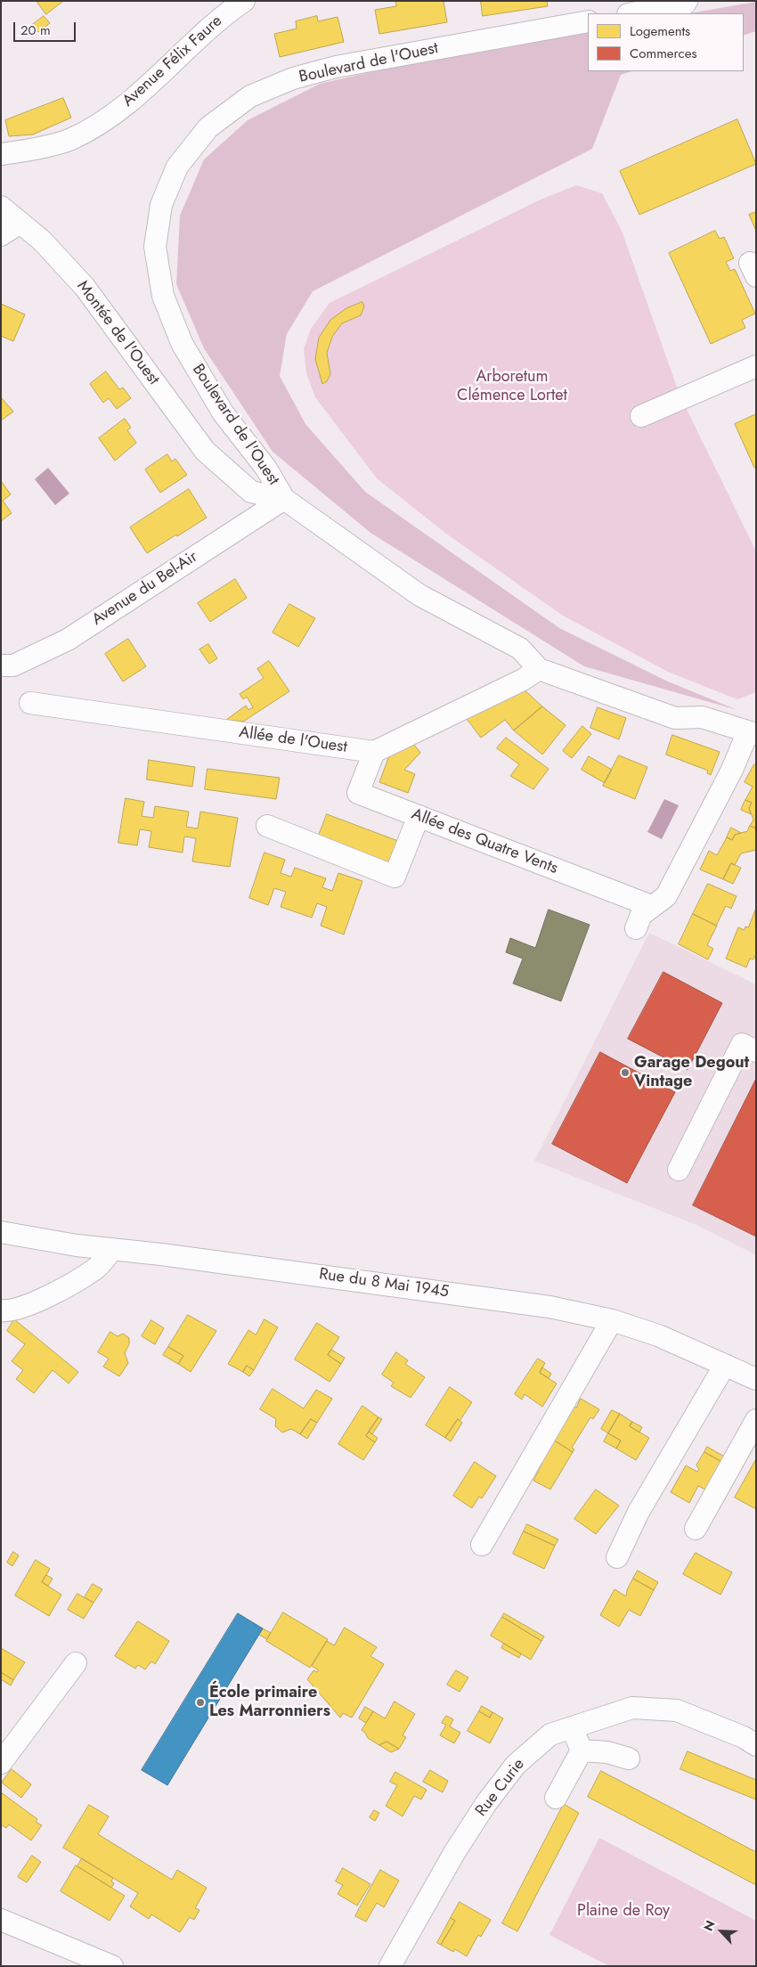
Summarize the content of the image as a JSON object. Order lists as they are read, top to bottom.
{
  "streets": {
    "street": [
      "Avenue Félix Faure",
      "Boulevard de l'Ouest",
      "Montée de l'Ouest",
      "Avenue du Bel-Air",
      "Allée de l'Ouest",
      "Allée des Quatre Vents",
      "Rue du 8 Mai 1945",
      "Rue Curie"
    ]
  },
  "crossings": [
    ["Boulevard de l'Ouest", "Montée de l'Ouest"],
    ["Boulevard de l'Ouest", "Avenue du Bel-Air"],
    ["Montée de l'Ouest", "Avenue du Bel-Air"],
    ["Allée de l'Ouest", "Allée des Quatre Vents"]
  ],
  "parks": ["Arboretum Clémence Lortet", "Plaine de Roy"],
  "places": ["Garage Degout Vintage", "École primaire Les Marronniers"],
  "legend": ["Logements", "Commerces"],
  "scale_bar": "20 m",
  "north": "top left"
}
